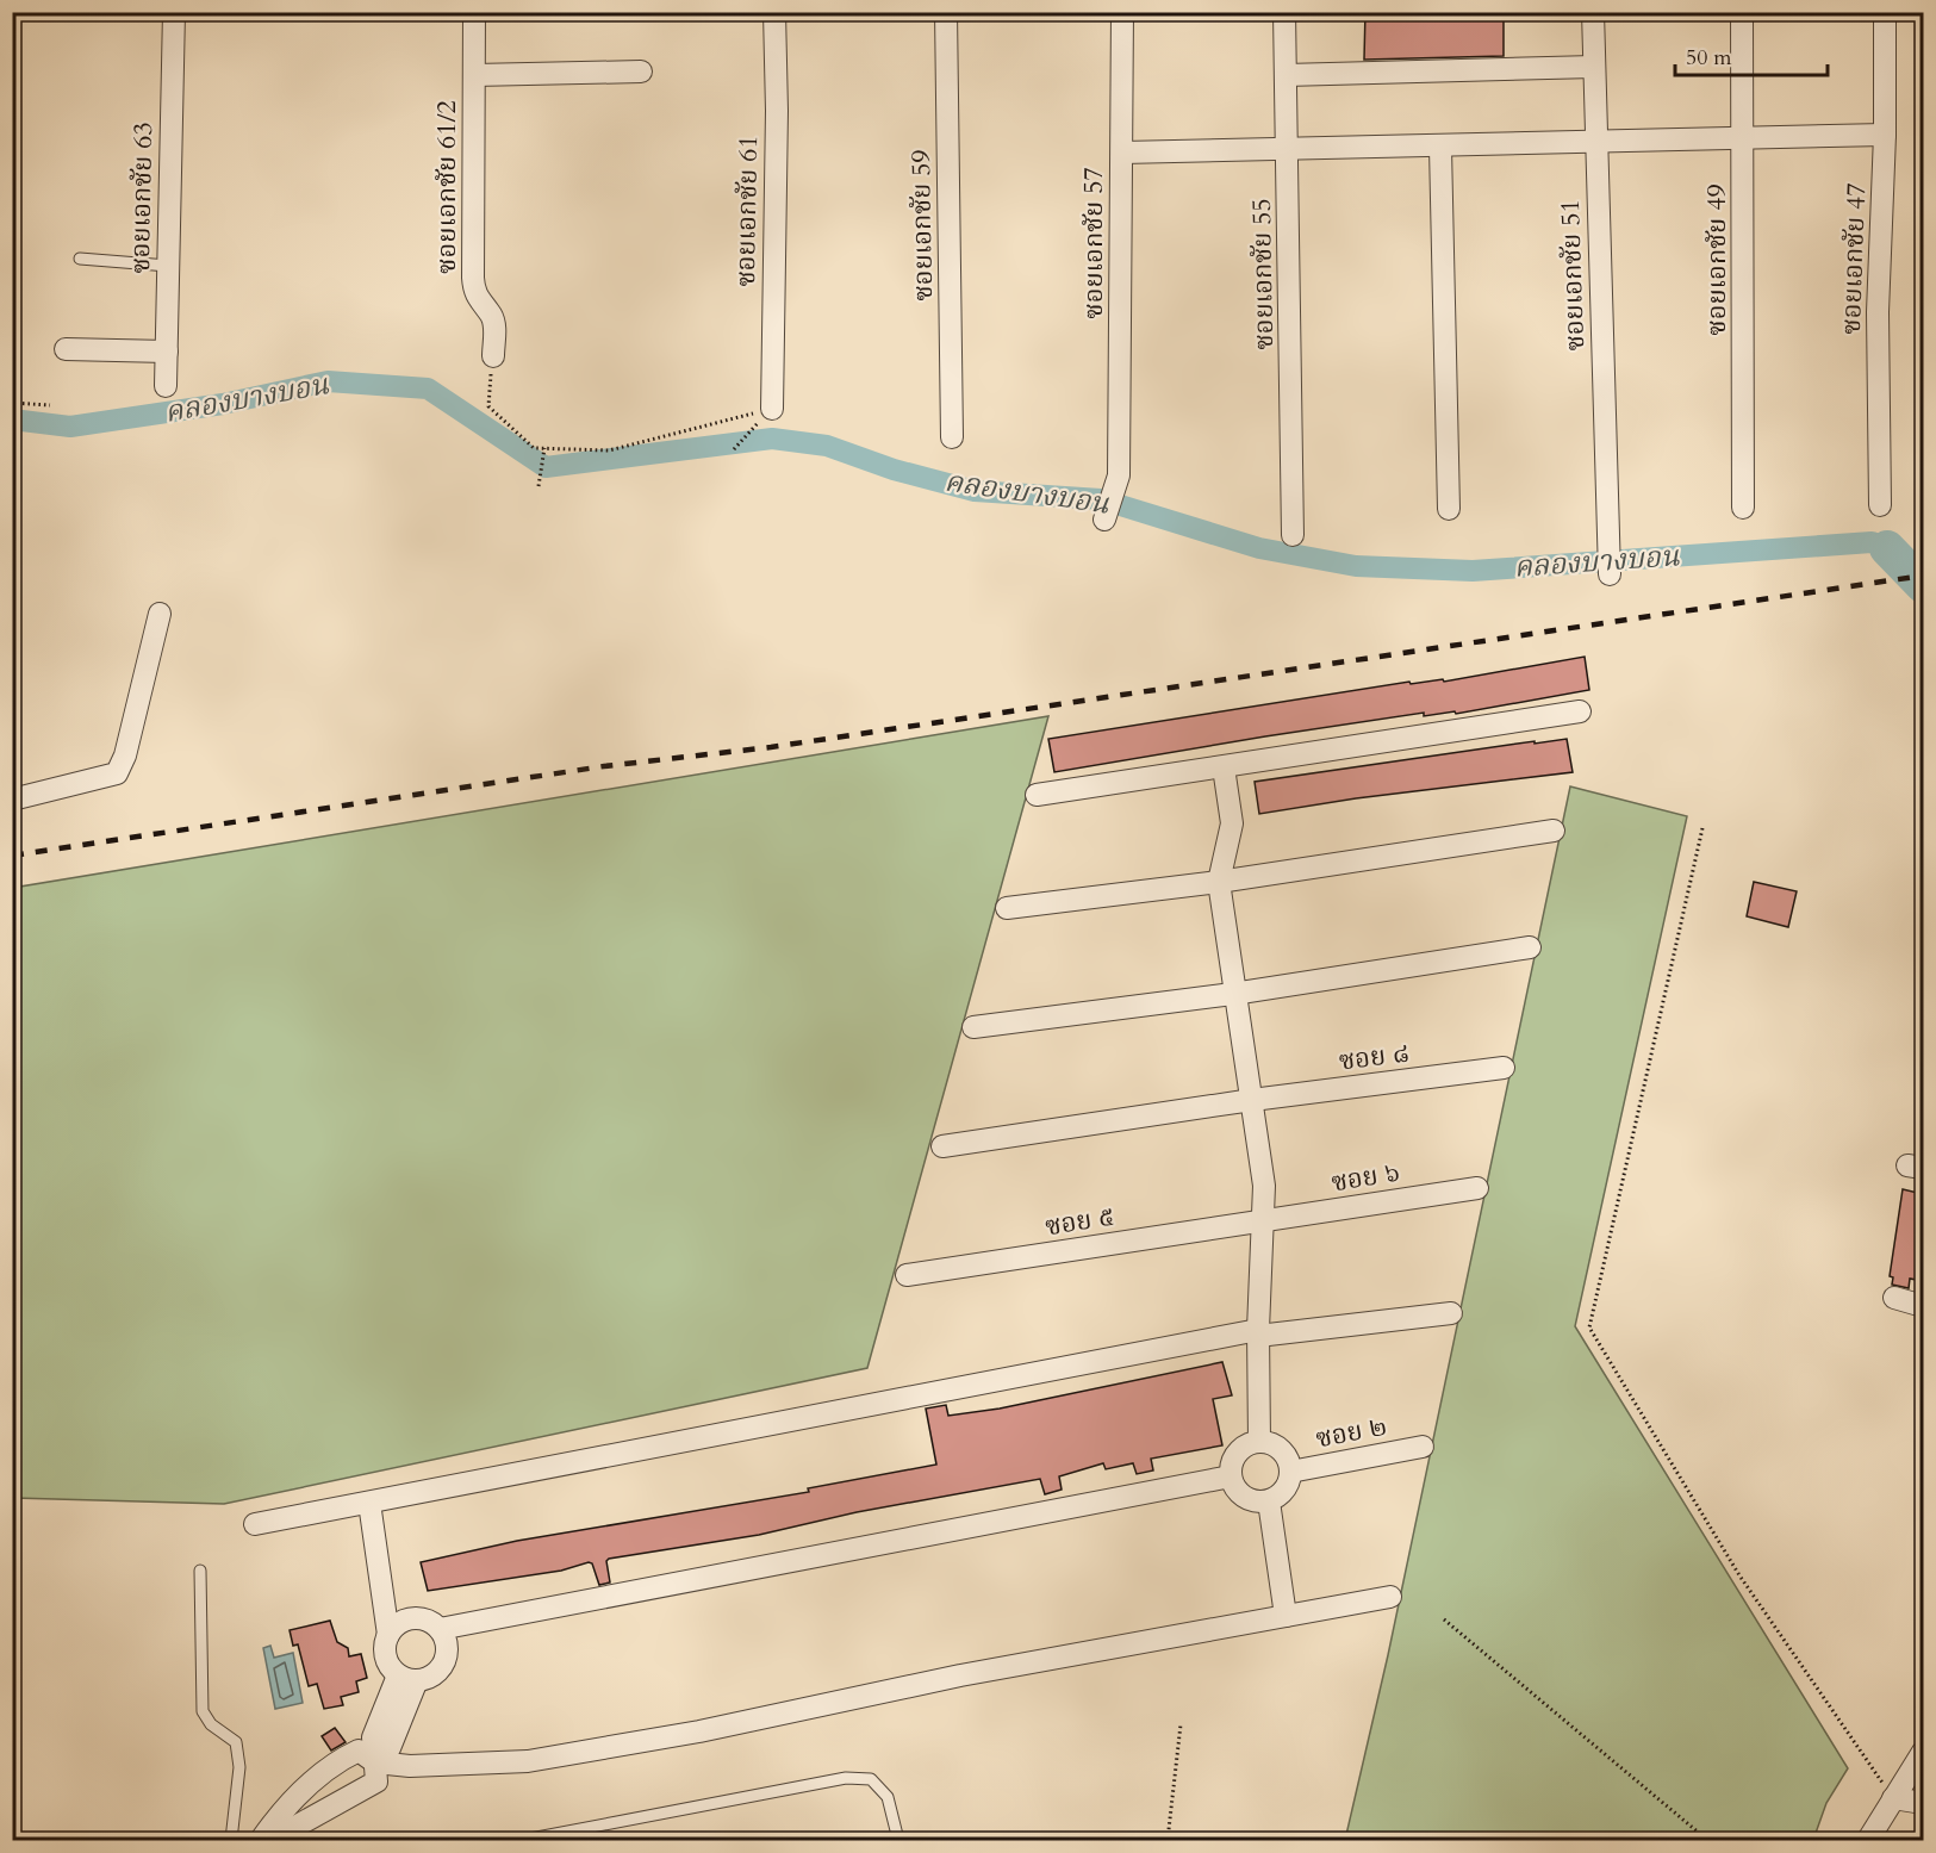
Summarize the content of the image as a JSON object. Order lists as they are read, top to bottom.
{
  "streets": {
    "street": [
      "ซอยเอกชัย 61/2",
      "ซอยเอกชัย 63",
      "ซอยเอกชัย 61",
      "ซอยเอกชัย 59",
      "ซอยเอกชัย 57",
      "ซอยเอกชัย 47",
      "ซอยเอกชัย 49",
      "ซอยเอกชัย 55",
      "ซอยเอกชัย 51",
      "ซอย ๘",
      "ซอย ๖",
      "ซอย ๕",
      "ซอย ๒"
    ]
  },
  "crossings": [
    ["ซอย ๖", "ซอย ๕"]
  ],
  "water": ["คลองบางบอน"],
  "scale_bar": "50 m"
}
